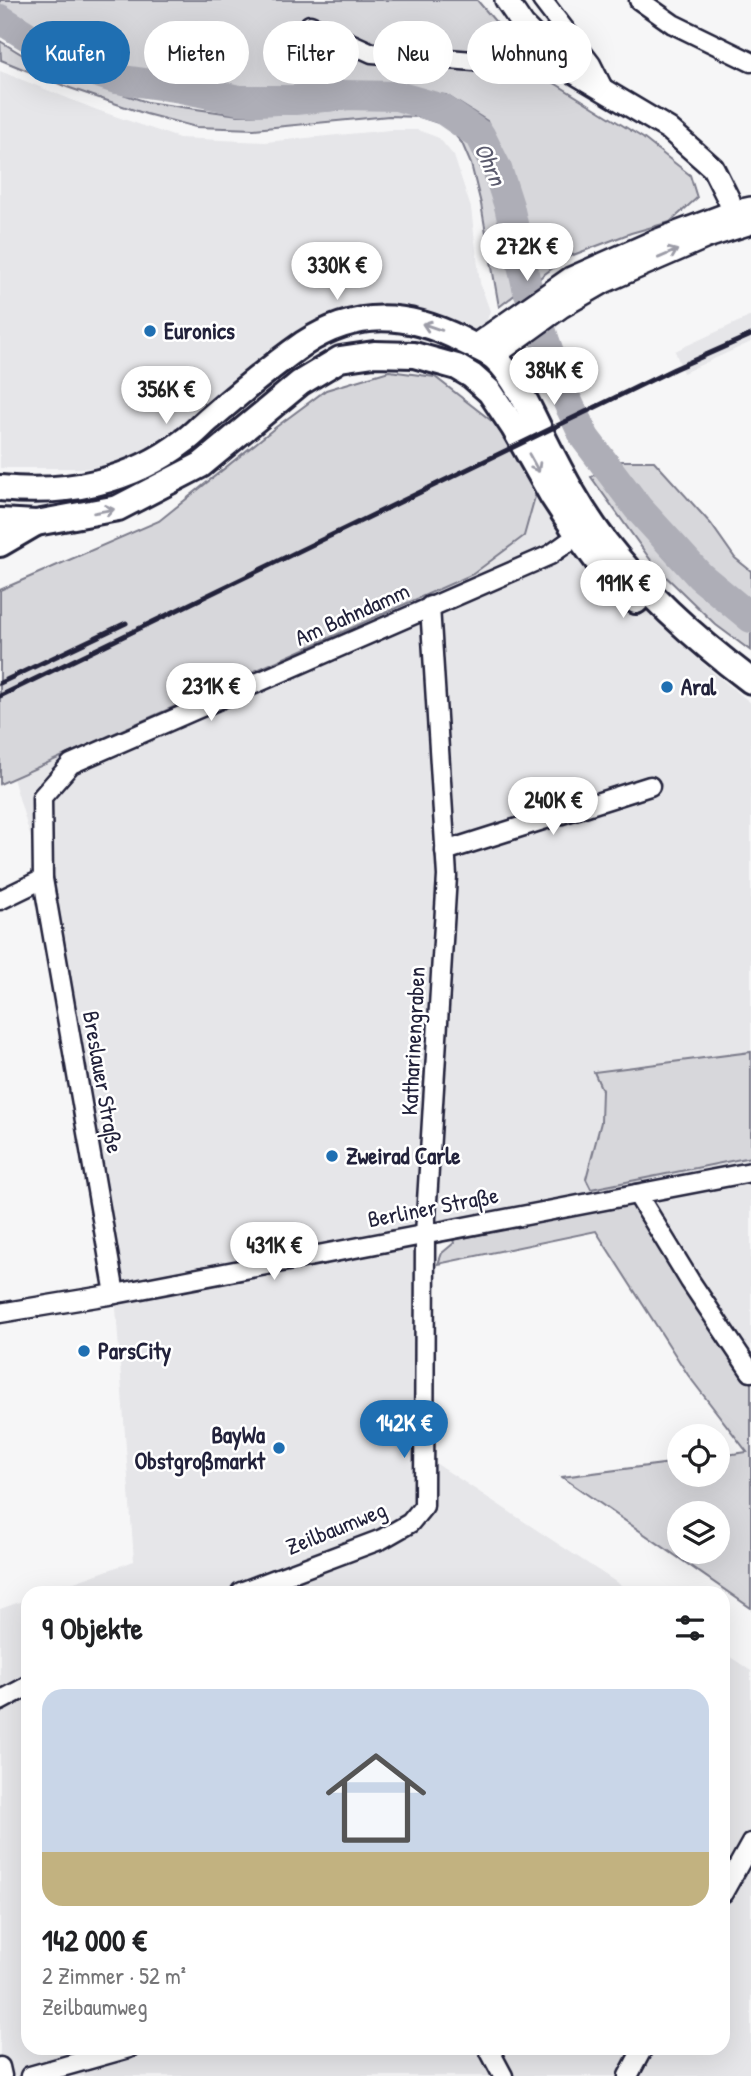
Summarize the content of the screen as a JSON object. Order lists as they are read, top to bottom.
{
  "streets": {
    "street": [
      "Am Bahndamm",
      "Katharinengraben",
      "Breslauer Straße",
      "Berliner Straße",
      "Zeilbaumweg"
    ]
  },
  "crossings": [
    ["Am Bahndamm", "Katharinengraben"],
    ["Am Bahndamm", "Breslauer Straße"],
    ["Katharinengraben", "Berliner Straße"],
    ["Katharinengraben", "Zeilbaumweg"],
    ["Breslauer Straße", "Berliner Straße"],
    ["Berliner Straße", "Zeilbaumweg"]
  ],
  "water": ["Ohrn"],
  "places": [
    "Euronics",
    "Aral",
    "Zweirad Carle",
    "ParsCity",
    "BayWa Obstgroßmarkt"
  ],
  "page": {
    "chip": [
      "Kaufen",
      "Mieten",
      "Filter",
      "Neu",
      "Wohnung"
    ],
    "price": [
      "272K €",
      "330K €",
      "384K €",
      "356K €",
      "191K €",
      "231K €",
      "240K €",
      "431K €",
      "142K €"
    ],
    "heading": "9 Objekte",
    "list": [
      {
        "name": "142 000 €",
        "note": "2 Zimmer · 52 m² · Zeilbaumweg"
      }
    ]
  }
}
